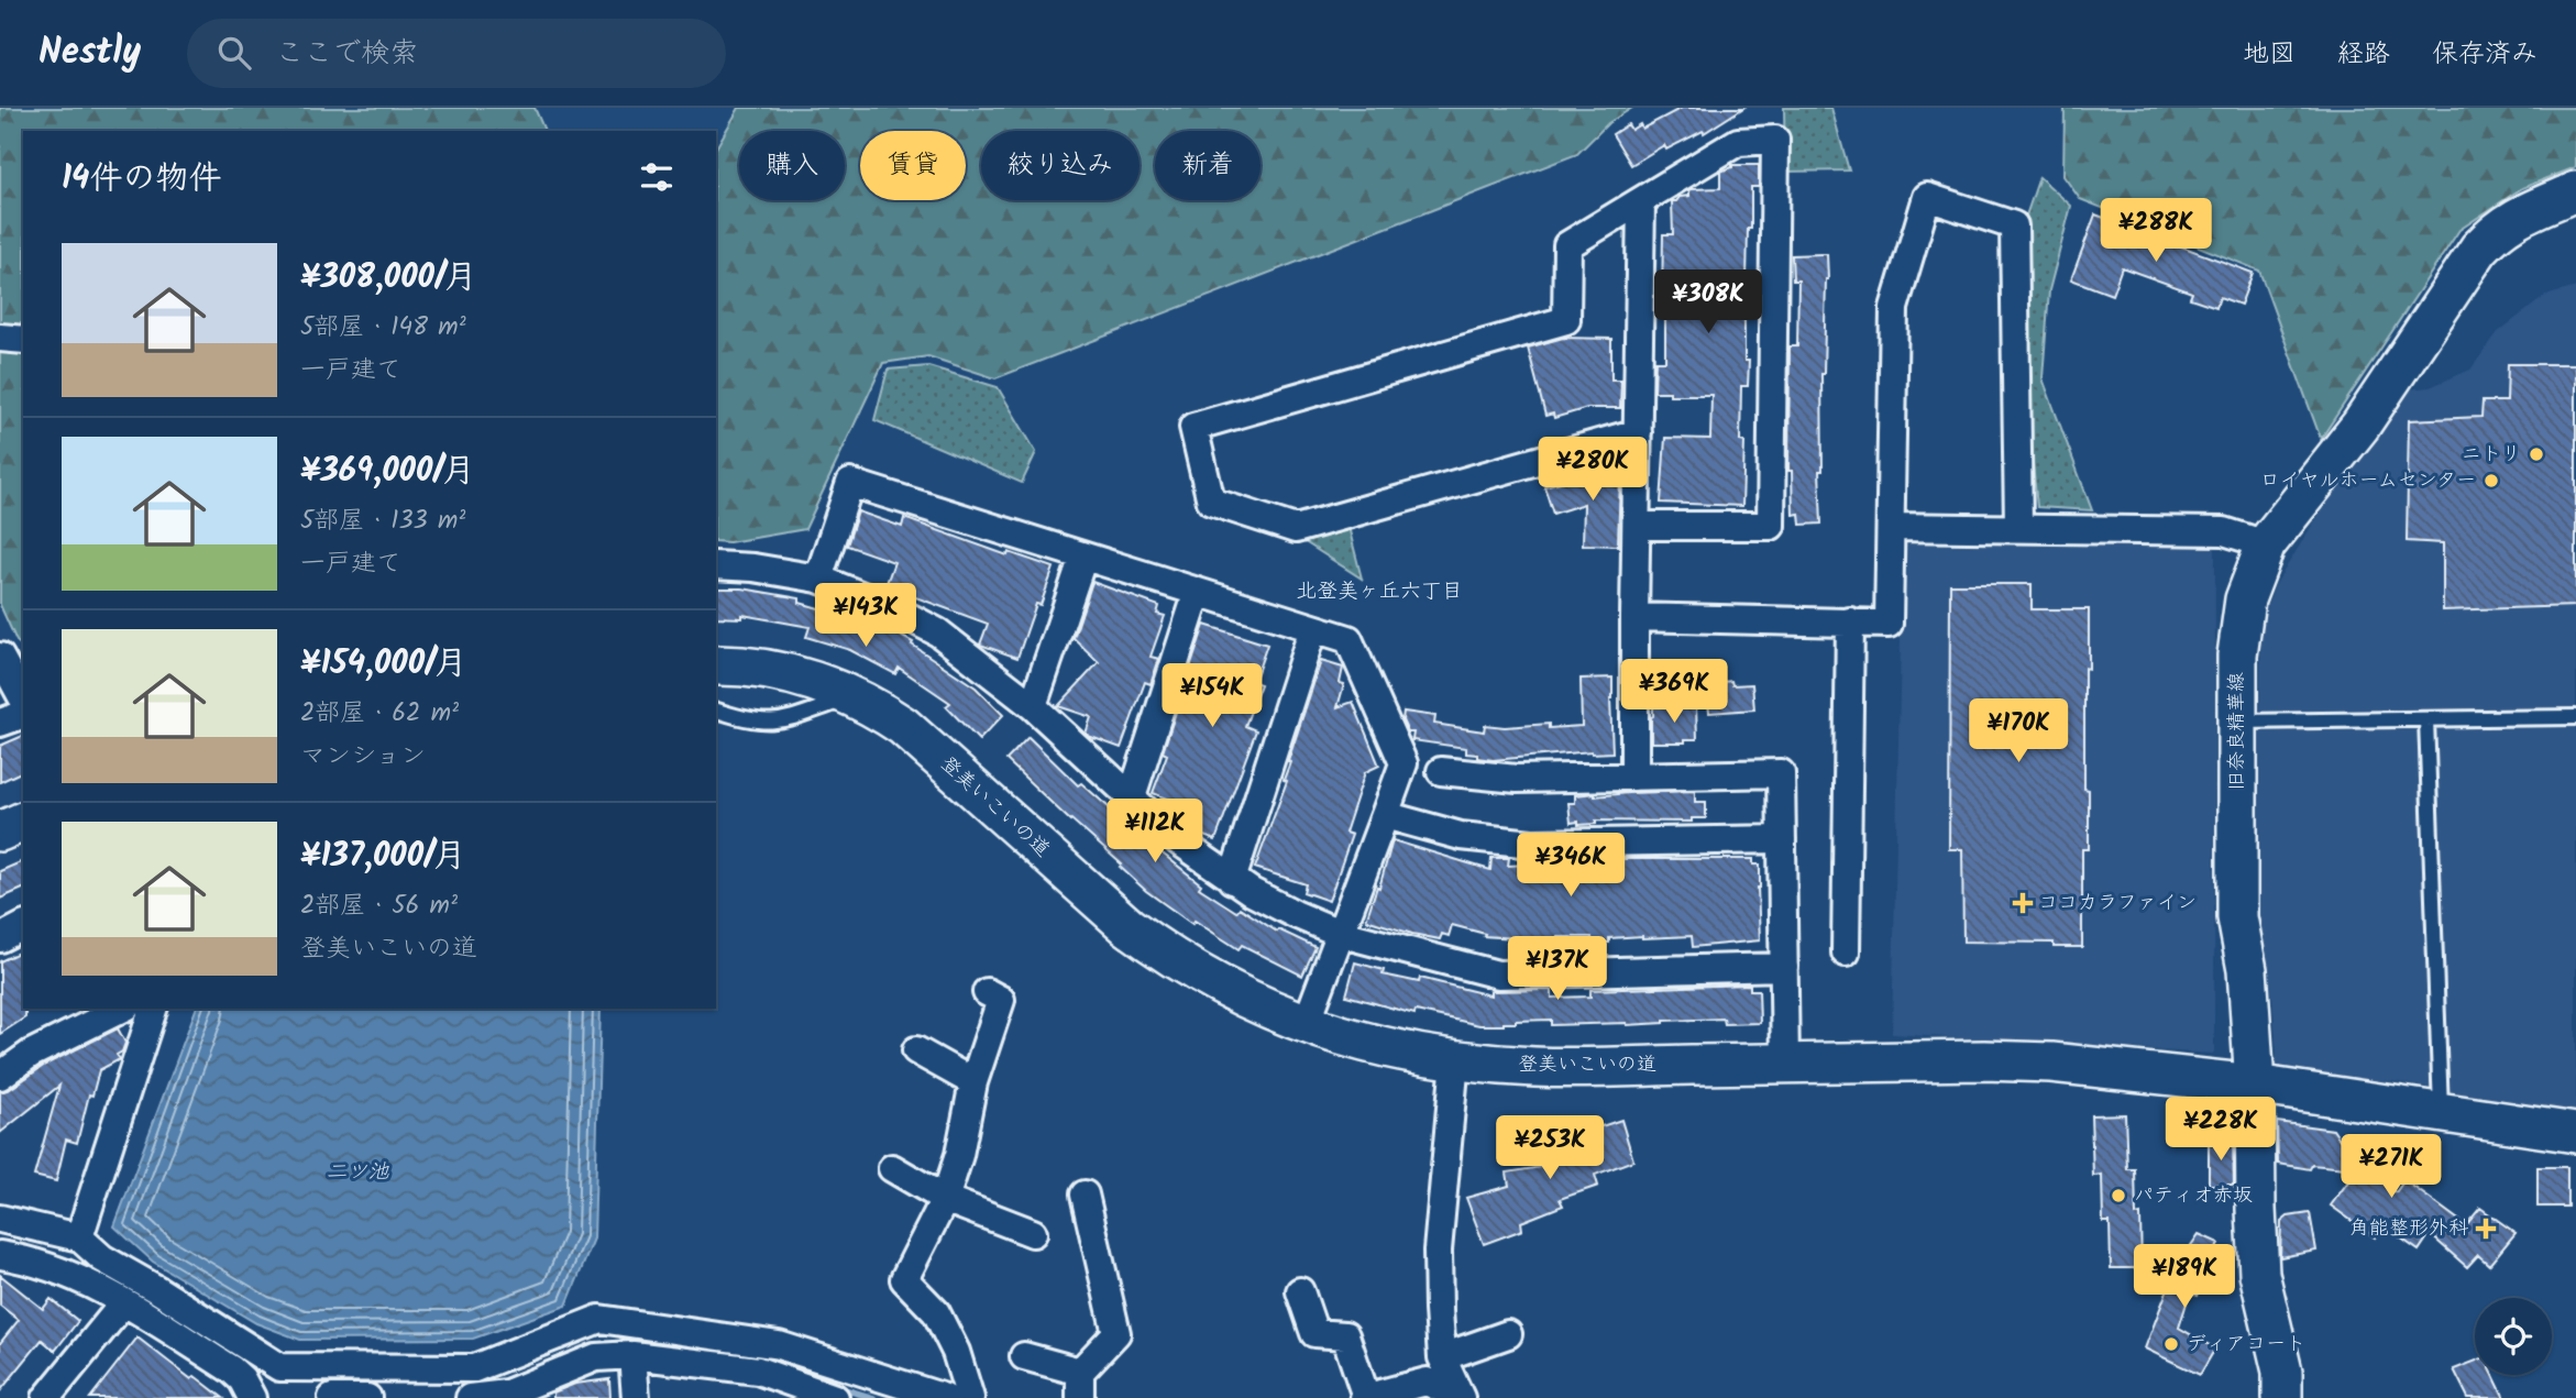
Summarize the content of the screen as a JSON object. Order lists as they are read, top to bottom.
{
  "streets": {
    "street": ["旧奈良精華線", "登美いこいの道"]
  },
  "crossings": [
    ["旧奈良精華線", "登美いこいの道"]
  ],
  "districts": ["北登美ヶ丘六丁目"],
  "water": ["二ツ池"],
  "places": {
    "other": [
      "ニトリ",
      "ロイヤルホームセンター",
      "パティオ赤坂",
      "ディアコート"
    ],
    "health": ["ココカラファイン", "角能整形外科"]
  },
  "page": {
    "header": "Nestly",
    "search": "ここで検索",
    "nav": ["地図", "経路", "保存済み"],
    "chip": [
      "購入",
      "賃貸",
      "絞り込み",
      "新着"
    ],
    "heading": "14件の物件",
    "price": [
      "¥288K",
      "¥308K",
      "¥280K",
      "¥143K",
      "¥369K",
      "¥154K",
      "¥170K",
      "¥112K",
      "¥346K",
      "¥137K",
      "¥228K",
      "¥253K",
      "¥271K",
      "¥189K"
    ],
    "list": [
      {
        "name": "¥308,000/月",
        "note": "5部屋 · 148 m² · 一戸建て"
      },
      {
        "name": "¥369,000/月",
        "note": "5部屋 · 133 m² · 一戸建て"
      },
      {
        "name": "¥154,000/月",
        "note": "2部屋 · 62 m² · マンション"
      },
      {
        "name": "¥137,000/月",
        "note": "2部屋 · 56 m² · 登美いこいの道"
      }
    ]
  }
}
